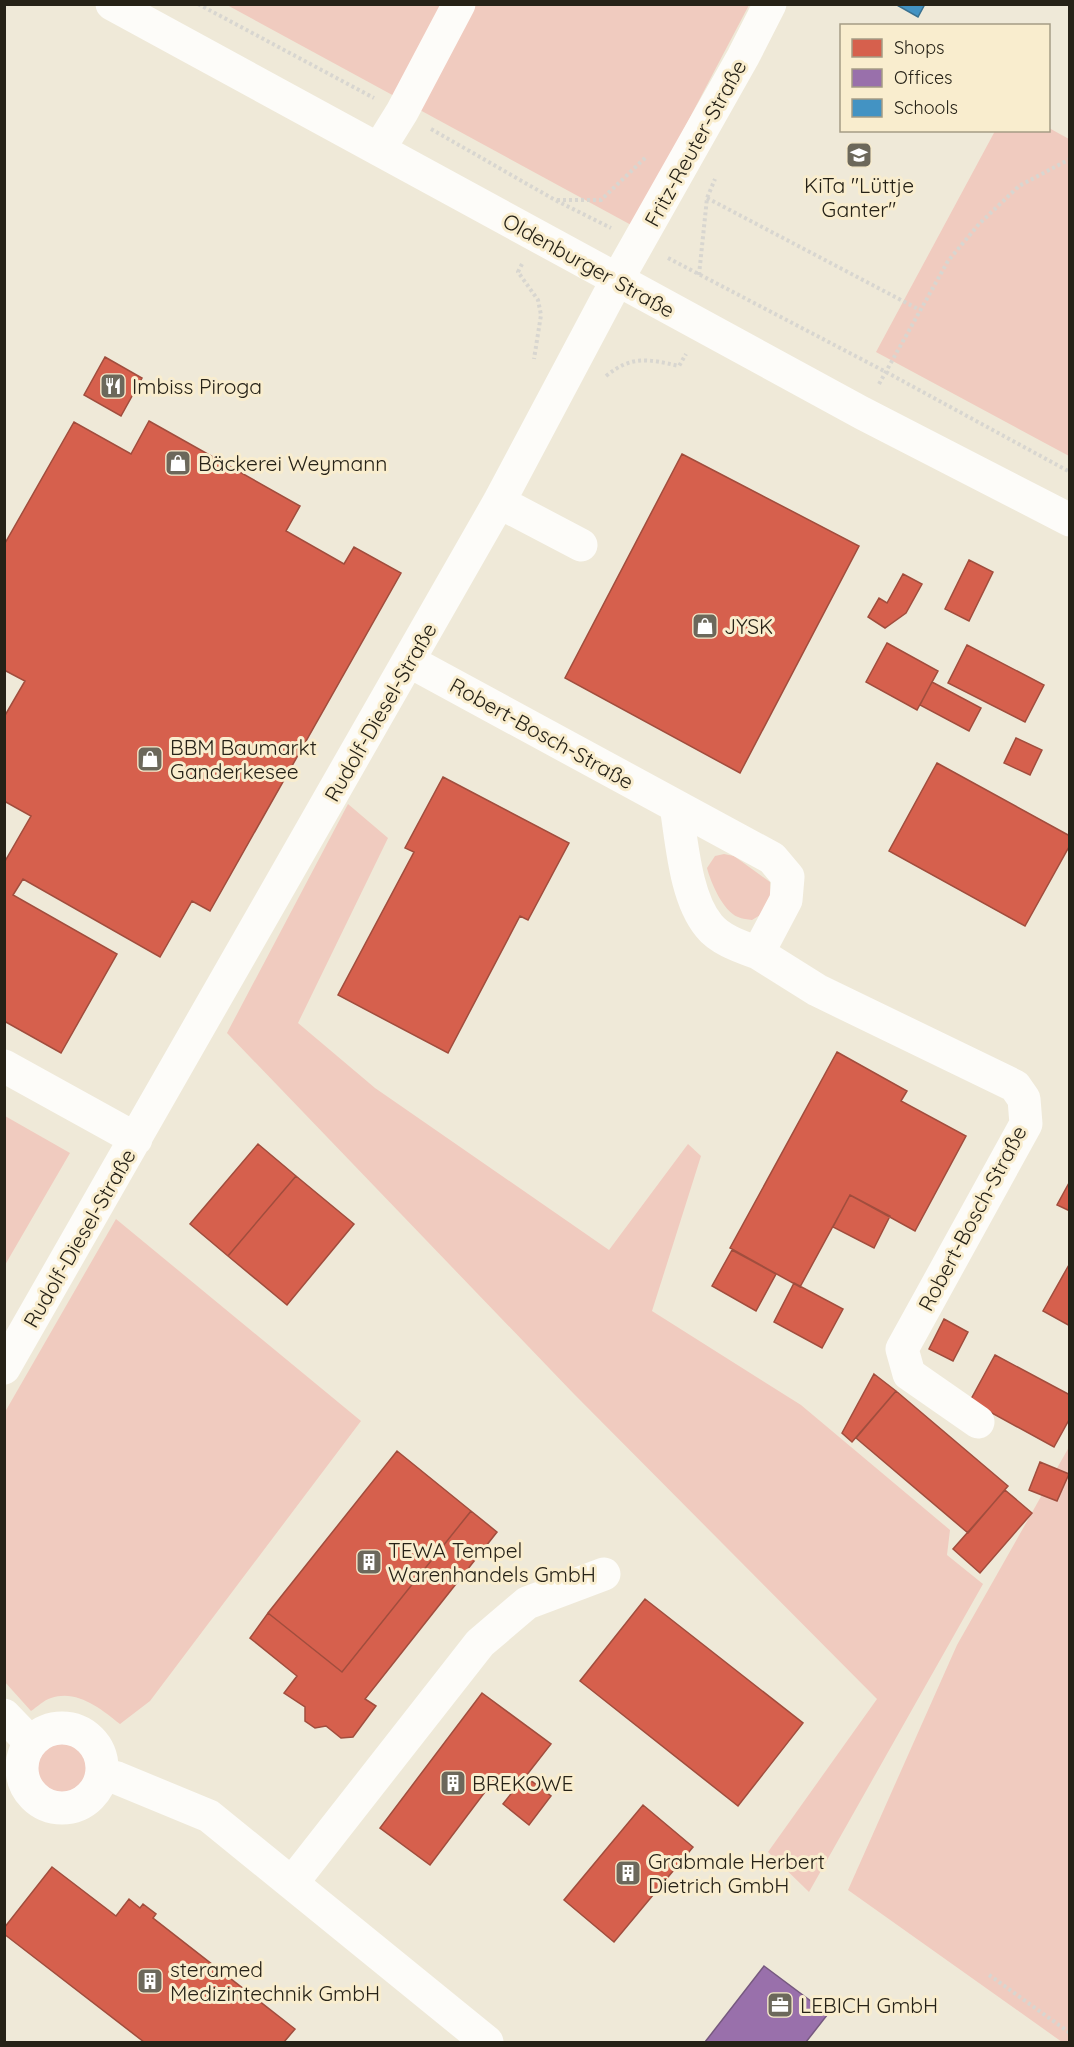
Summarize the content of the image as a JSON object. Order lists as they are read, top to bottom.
{
  "streets": {
    "street": [
      "Fritz-Reuter-Straße",
      "Oldenburger Straße",
      "Rudolf-Diesel-Straße",
      "Robert-Bosch-Straße"
    ]
  },
  "crossings": [
    ["Fritz-Reuter-Straße", "Oldenburger Straße"],
    ["Fritz-Reuter-Straße", "Rudolf-Diesel-Straße"],
    ["Oldenburger Straße", "Rudolf-Diesel-Straße"],
    ["Rudolf-Diesel-Straße", "Robert-Bosch-Straße"]
  ],
  "places": {
    "school or university": ["KiTa \"Lüttje Ganter\""],
    "restaurant": ["Imbiss Piroga"],
    "shop": ["Bäckerei Weymann", "JYSK", "BBM Baumarkt Ganderkesee"],
    "building": [
      "TEWA Tempel Warenhandels GmbH",
      "BREKOWE",
      "Grabmale Herbert Dietrich GmbH",
      "steramed Medizintechnik GmbH"
    ],
    "office": ["LEBICH GmbH"]
  },
  "legend": ["Shops", "Offices", "Schools"]
}
